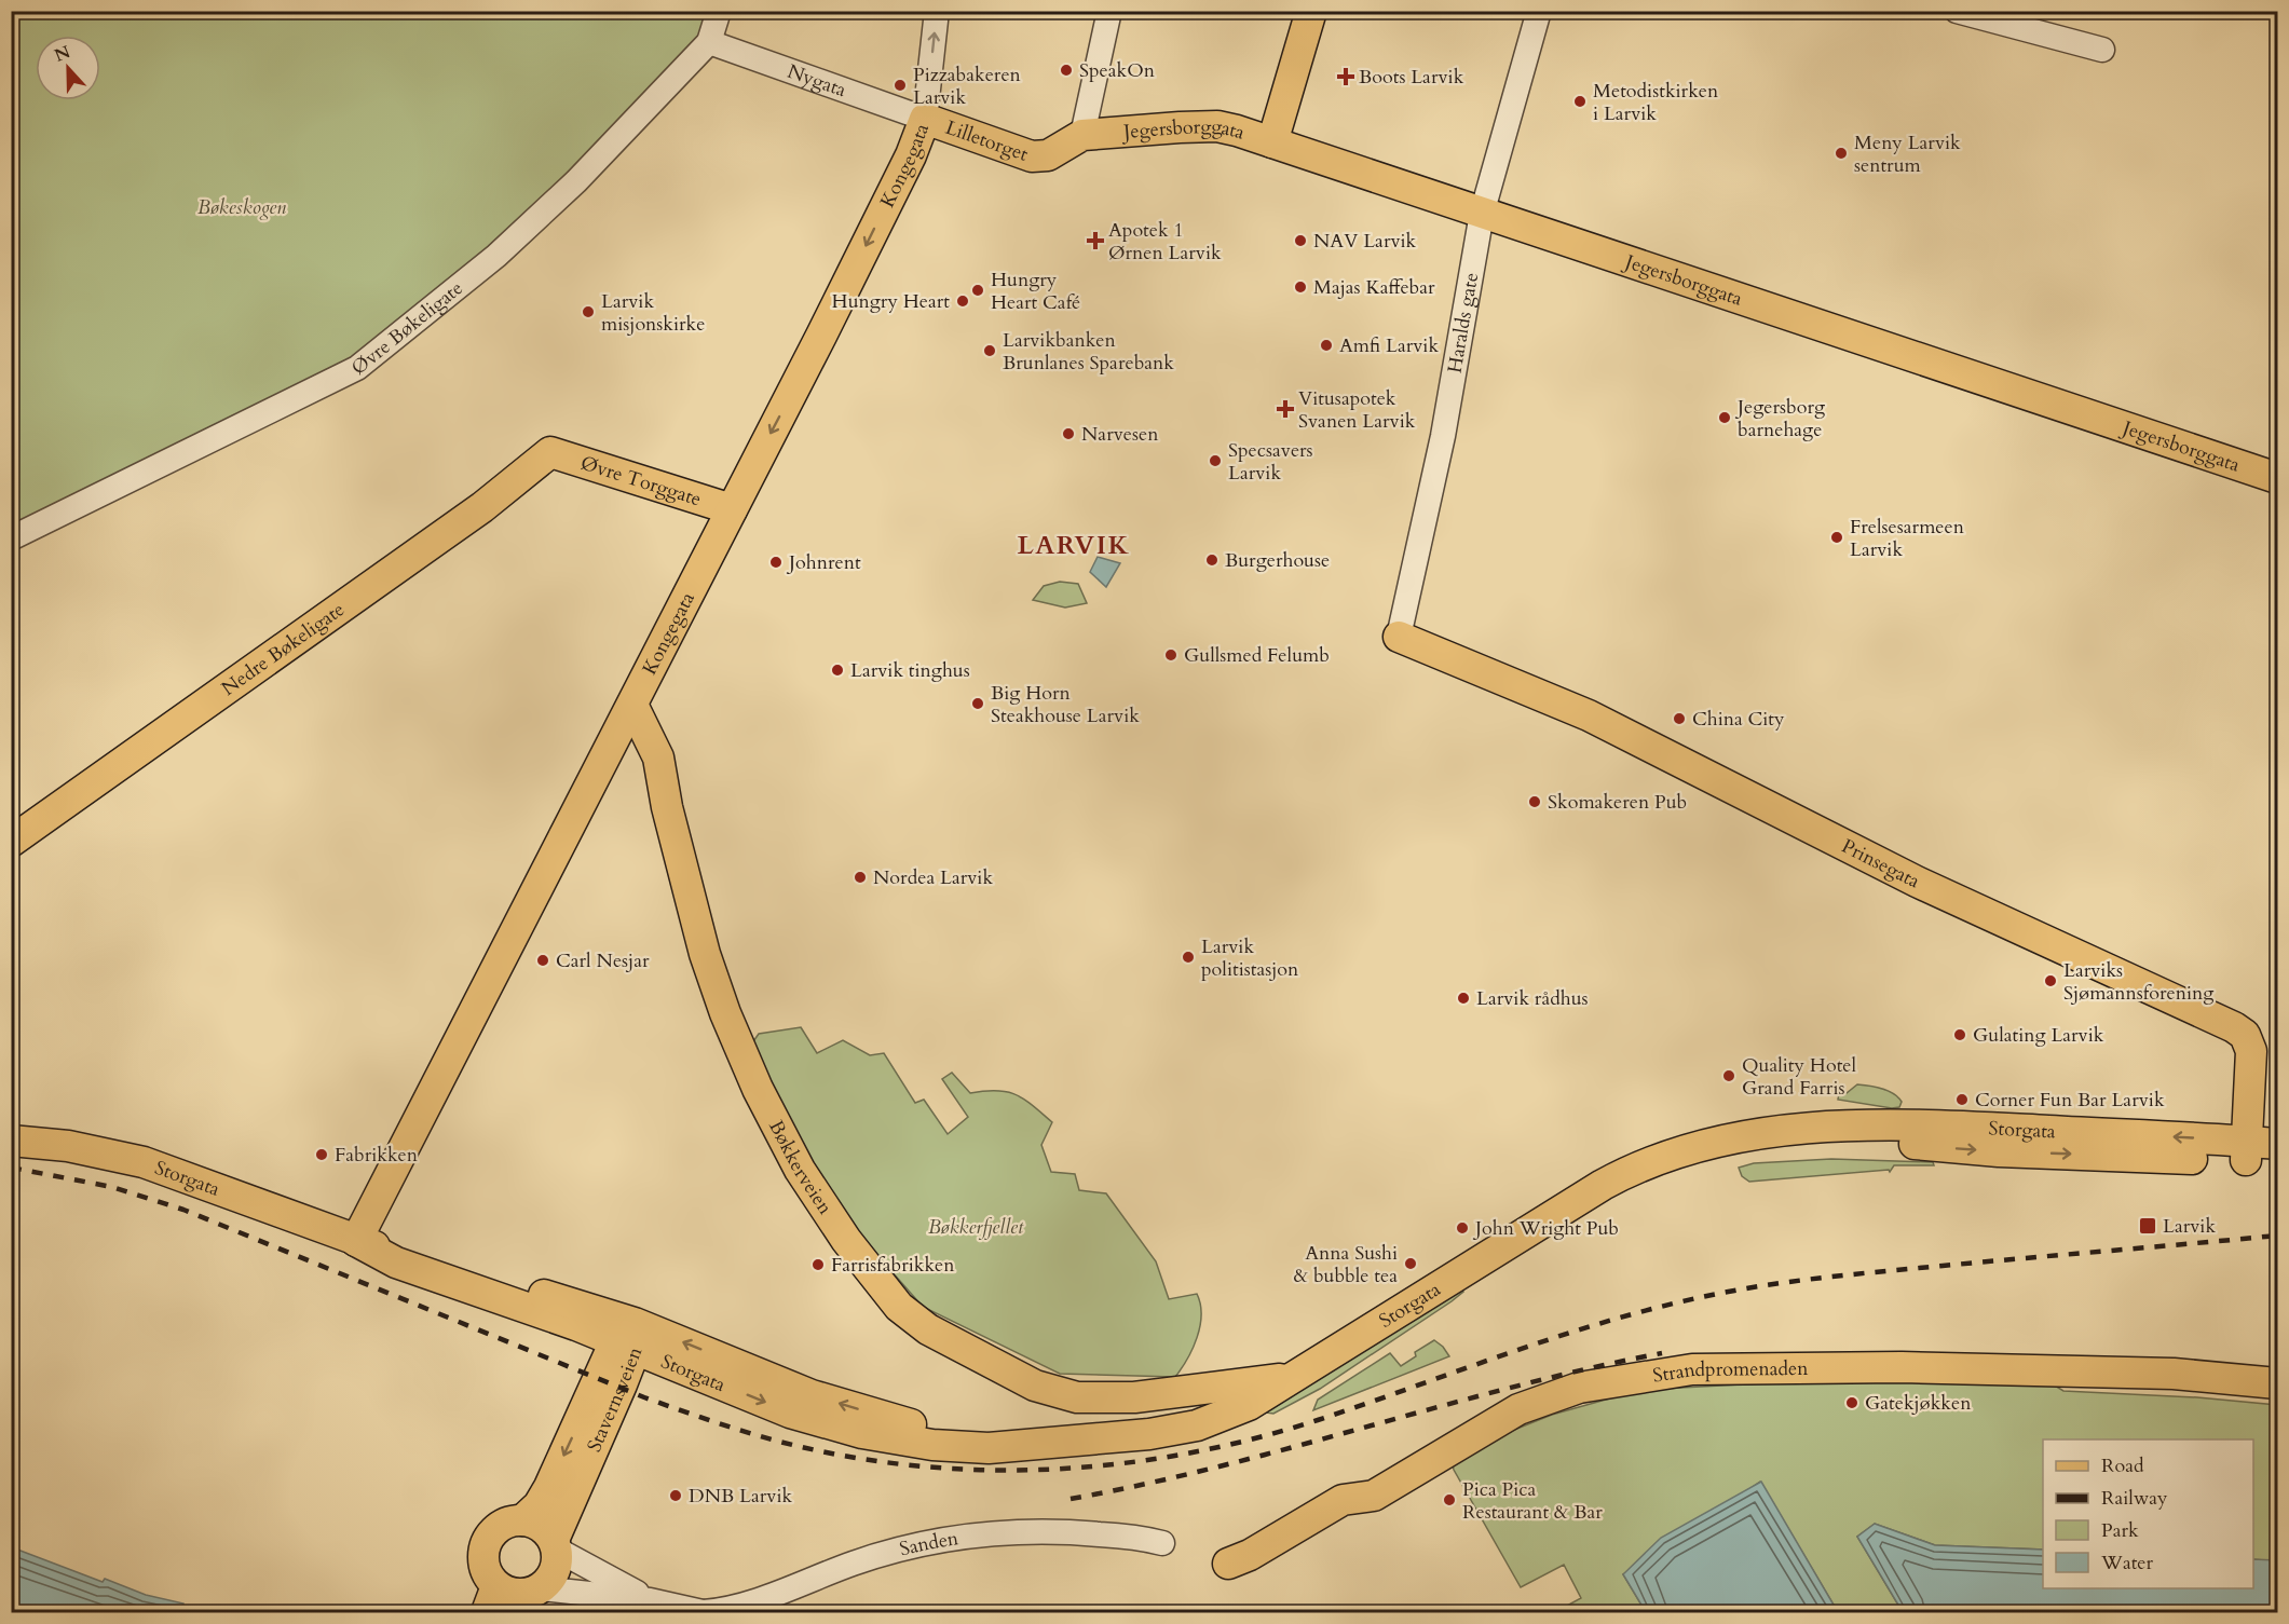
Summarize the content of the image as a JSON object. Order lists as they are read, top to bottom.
{
  "streets": {
    "main road": [
      "Jegersborggata",
      "Lilletorget",
      "Kongegata",
      "Øvre Torggate",
      "Nedre Bøkeligate",
      "Prinsegata",
      "Storgata",
      "Bøkkerveien",
      "Strandpromenaden",
      "Stavernsveien"
    ],
    "street": [
      "Nygata",
      "Haralds gate",
      "Øvre Bøkeligate",
      "Sanden"
    ]
  },
  "crossings": [
    ["Nygata", "Lilletorget"],
    ["Nygata", "Kongegata"],
    ["Nygata", "Øvre Bøkeligate"],
    ["Jegersborggata", "Lilletorget"],
    ["Jegersborggata", "Haralds gate"],
    ["Lilletorget", "Kongegata"],
    ["Kongegata", "Øvre Torggate"],
    ["Kongegata", "Storgata"],
    ["Kongegata", "Bøkkerveien"],
    ["Haralds gate", "Prinsegata"],
    ["Øvre Torggate", "Nedre Bøkeligate"],
    ["Prinsegata", "Storgata"],
    ["Storgata", "Bøkkerveien"],
    ["Storgata", "Stavernsveien"],
    ["Stavernsveien", "Sanden"]
  ],
  "districts": ["LARVIK"],
  "parks": ["Bøkeskogen", "Bøkkerfjellet"],
  "places": {
    "other": [
      "SpeakOn",
      "Pizzabakeren Larvik",
      "Metodistkirken i Larvik",
      "Meny Larvik sentrum",
      "NAV Larvik",
      "Majas Kaffebar",
      "Hungry Heart Café",
      "Hungry Heart",
      "Larvik misjonskirke",
      "Amfi Larvik",
      "Larvikbanken Brunlanes Sparebank",
      "Jegersborg barnehage",
      "Narvesen",
      "Specsavers Larvik",
      "Frelsesarmeen Larvik",
      "Burgerhouse",
      "Johnrent",
      "Gullsmed Felumb",
      "Larvik tinghus",
      "Big Horn Steakhouse Larvik",
      "China City",
      "Skomakeren Pub",
      "Nordea Larvik",
      "Larvik politistasjon",
      "Carl Nesjar",
      "Larviks Sjømannsforening",
      "Larvik rådhus",
      "Gulating Larvik",
      "Quality Hotel Grand Farris",
      "Corner Fun Bar Larvik",
      "Fabrikken",
      "John Wright Pub",
      "Anna Sushi & bubble tea",
      "Farrisfabrikken",
      "Gatekjøkken",
      "DNB Larvik",
      "Pica Pica Restaurant & Bar"
    ],
    "health": ["Boots Larvik", "Apotek 1 Ørnen Larvik", "Vitusapotek Svanen Larvik"],
    "transit": ["Larvik"]
  },
  "legend": [
    "Road",
    "Railway",
    "Park",
    "Water"
  ],
  "north": "top"
}
